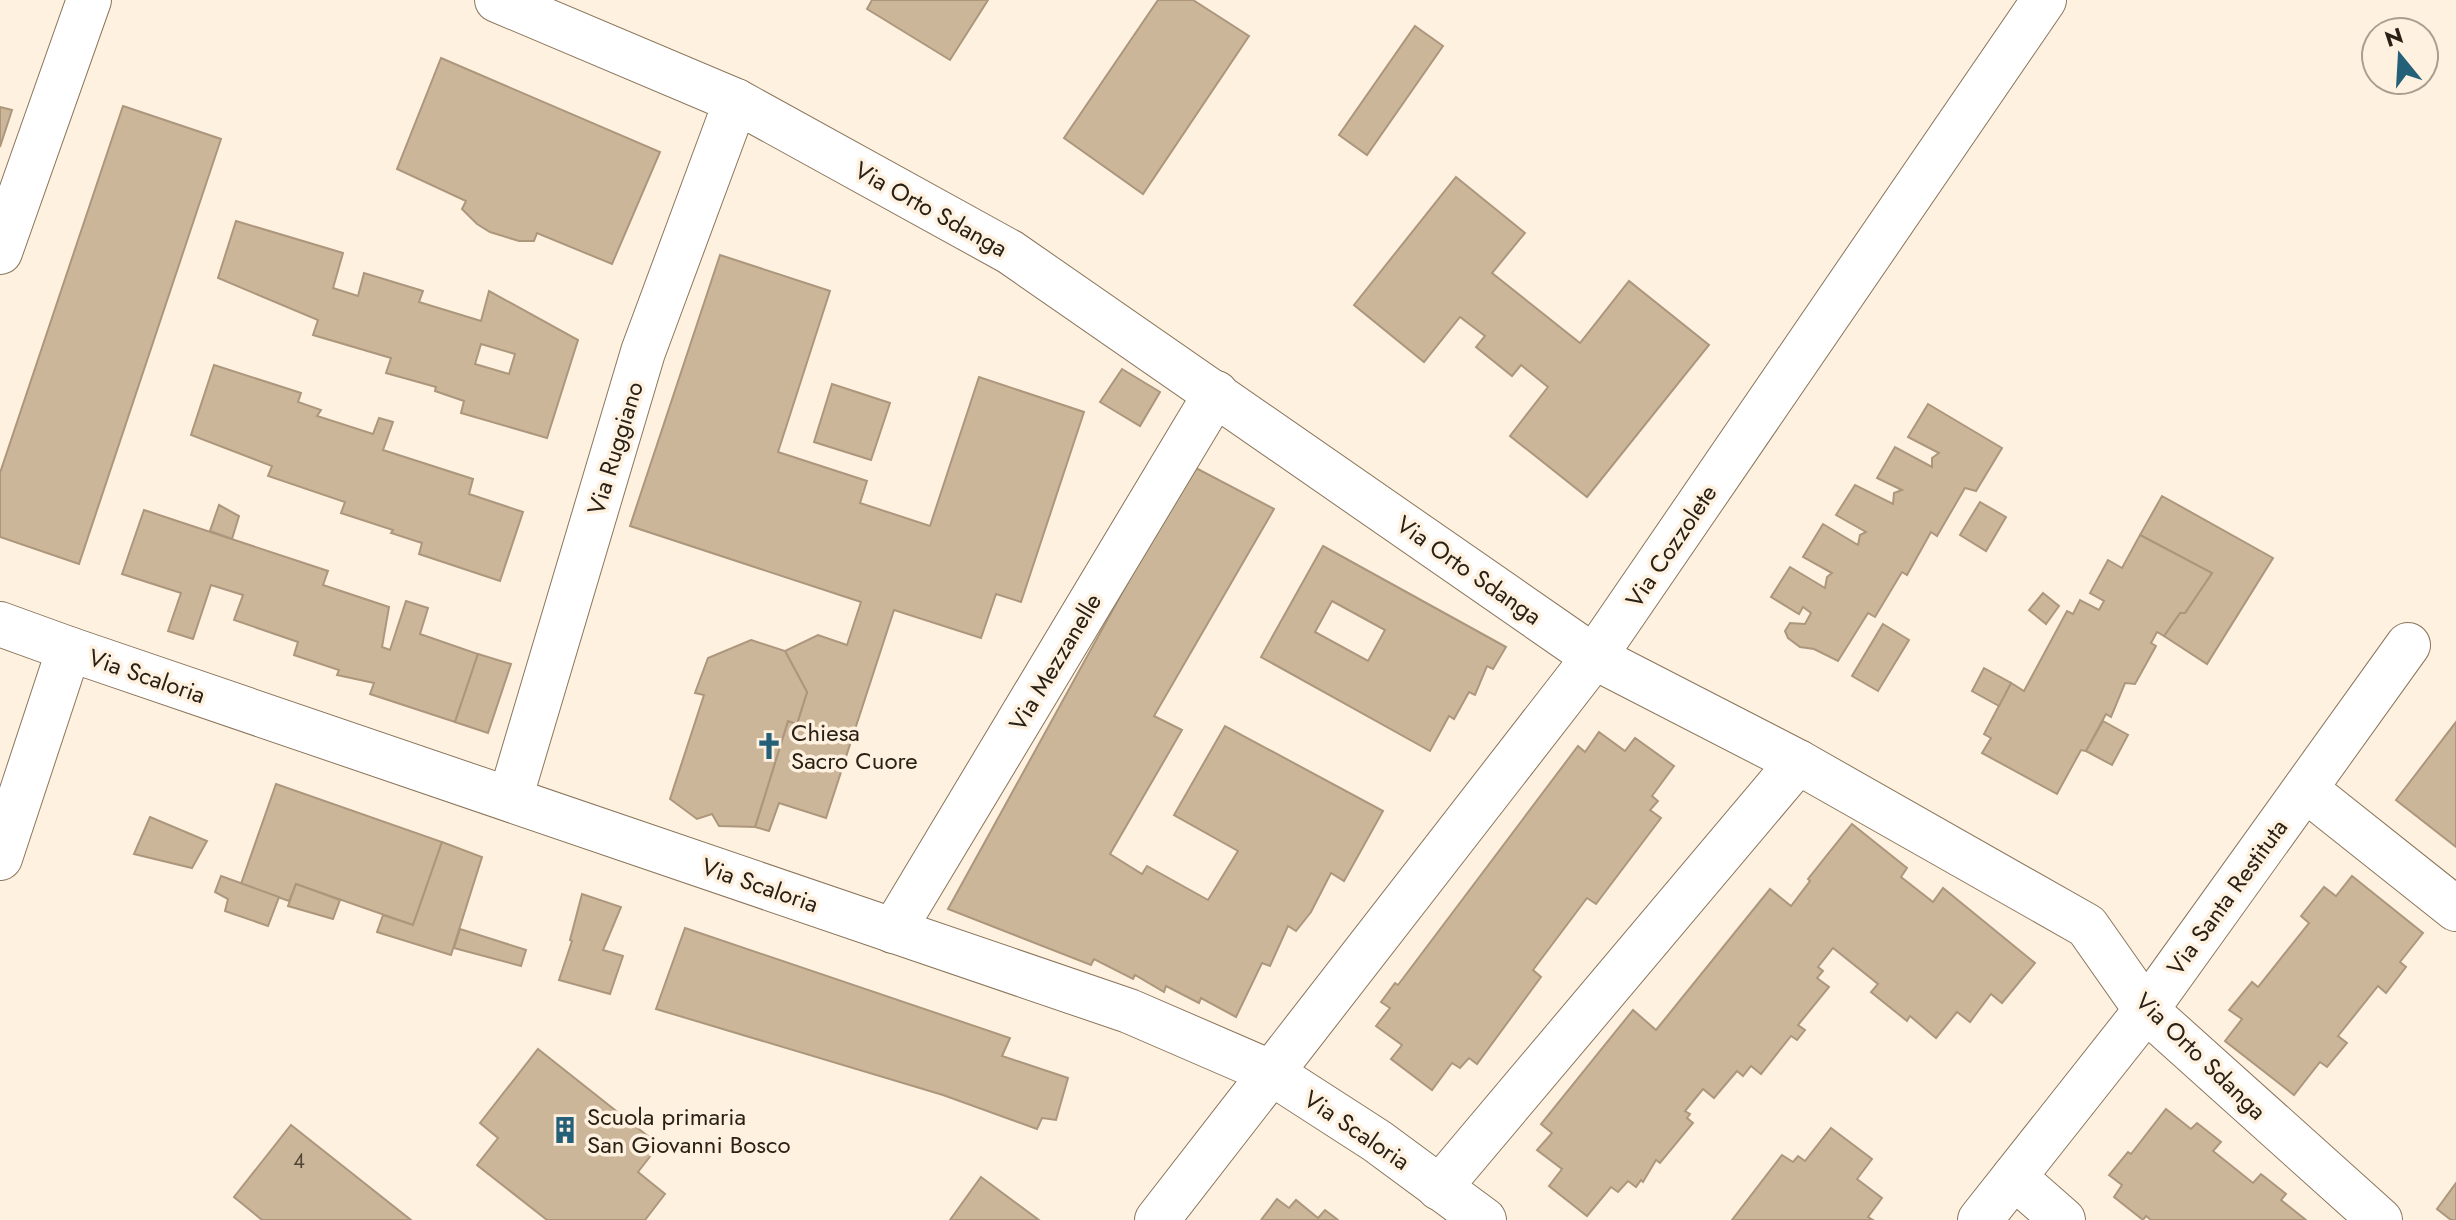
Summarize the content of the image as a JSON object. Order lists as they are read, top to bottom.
{
  "streets": {
    "street": [
      "Via Orto Sdanga",
      "Via Ruggiano",
      "Via Cozzolete",
      "Via Mezzanelle",
      "Via Scaloria",
      "Via Santa Restituta"
    ]
  },
  "crossings": [
    ["Via Orto Sdanga", "Via Ruggiano"],
    ["Via Orto Sdanga", "Via Cozzolete"],
    ["Via Orto Sdanga", "Via Mezzanelle"],
    ["Via Orto Sdanga", "Via Santa Restituta"],
    ["Via Ruggiano", "Via Scaloria"],
    ["Via Cozzolete", "Via Scaloria"],
    ["Via Mezzanelle", "Via Scaloria"]
  ],
  "places": {
    "church": ["Chiesa Sacro Cuore"],
    "building": ["Scuola primaria San Giovanni Bosco"]
  },
  "house_numbers": ["4"],
  "north": "top"
}
